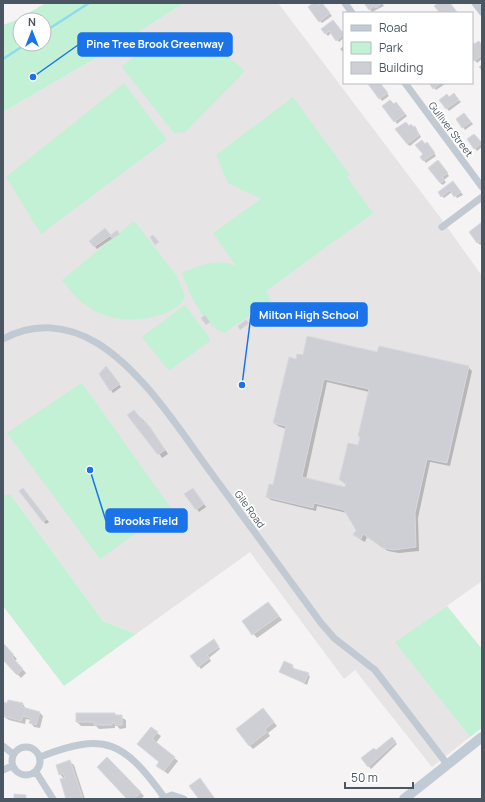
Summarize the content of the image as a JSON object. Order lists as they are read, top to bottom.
{
  "streets": {
    "street": ["Gulliver Street", "Gile Road"]
  },
  "places": ["Pine Tree Brook Greenway", "Milton High School", "Brooks Field"],
  "legend": ["Road", "Park", "Building"],
  "scale_bar": "50 m",
  "north": "top"
}
